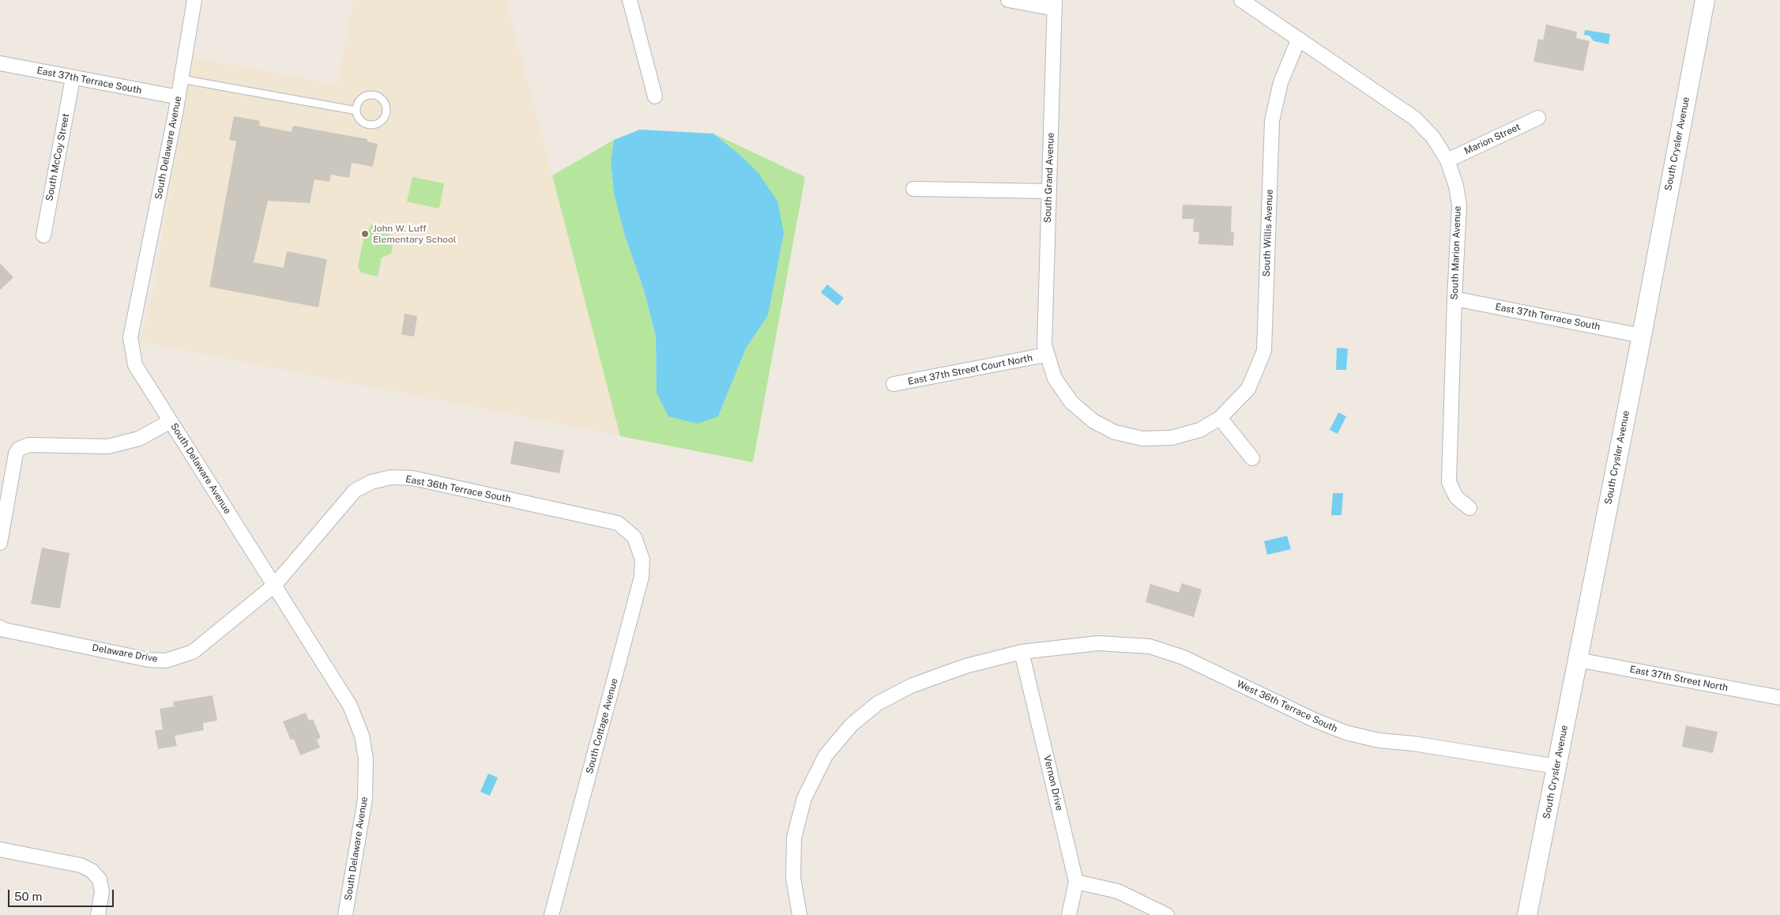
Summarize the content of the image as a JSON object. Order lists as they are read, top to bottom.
{
  "streets": {
    "main road": ["South Crysler Avenue"],
    "street": [
      "East 37th Terrace South",
      "Marion Street",
      "South Delaware Avenue",
      "South McCoy Street",
      "South Grand Avenue",
      "South Willis Avenue",
      "South Marion Avenue",
      "East 37th Street Court North",
      "East 36th Terrace South",
      "Delaware Drive",
      "East 37th Street North",
      "West 36th Terrace South",
      "South Cottage Avenue",
      "Vernon Drive"
    ]
  },
  "crossings": [
    ["East 37th Terrace South", "South Crysler Avenue"],
    ["East 37th Terrace South", "South Delaware Avenue"],
    ["East 37th Terrace South", "South McCoy Street"],
    ["East 37th Terrace South", "South Marion Avenue"],
    ["Marion Street", "South Marion Avenue"],
    ["South Crysler Avenue", "East 37th Street North"],
    ["South Crysler Avenue", "West 36th Terrace South"],
    ["South Delaware Avenue", "East 36th Terrace South"],
    ["South Delaware Avenue", "Delaware Drive"],
    ["South Grand Avenue", "South Willis Avenue"],
    ["South Grand Avenue", "East 37th Street Court North"],
    ["South Willis Avenue", "South Marion Avenue"],
    ["South Willis Avenue", "East 37th Street Court North"],
    ["East 36th Terrace South", "Delaware Drive"],
    ["East 36th Terrace South", "South Cottage Avenue"],
    ["West 36th Terrace South", "Vernon Drive"]
  ],
  "places": ["John W. Luff Elementary School"],
  "scale_bar": "50 m"
}
